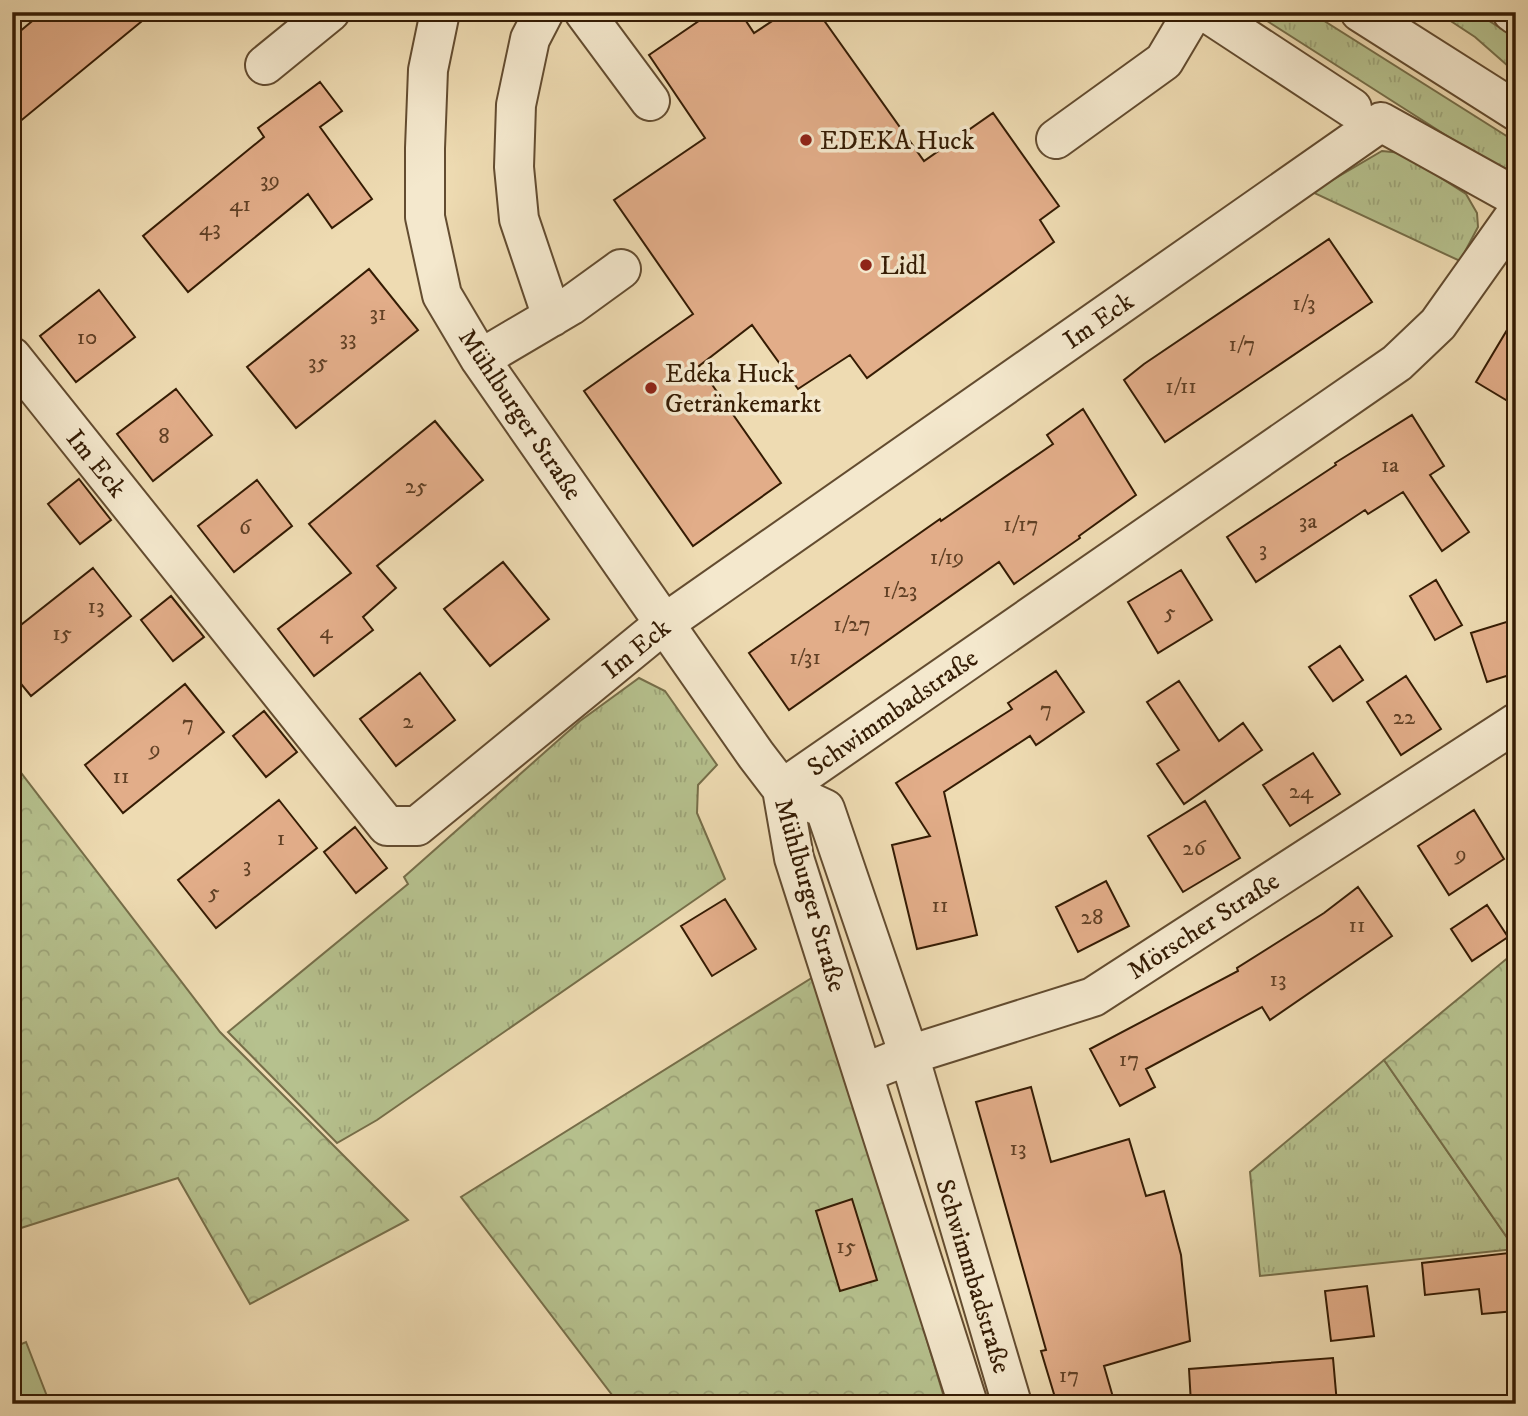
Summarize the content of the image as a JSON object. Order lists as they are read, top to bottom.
{
  "streets": {
    "street": [
      "Im Eck",
      "Mühlburger Straße",
      "Schwimmbadstraße",
      "Mörscher Straße"
    ]
  },
  "crossings": [
    ["Im Eck", "Mühlburger Straße"],
    ["Mühlburger Straße", "Schwimmbadstraße"],
    ["Mühlburger Straße", "Mörscher Straße"],
    ["Schwimmbadstraße", "Mörscher Straße"]
  ],
  "places": ["EDEKA Huck", "Lidl", "Edeka Huck Getränkemarkt"],
  "house_numbers": [
    "39",
    "41",
    "43",
    "1/3",
    "31",
    "10",
    "33",
    "1/7",
    "35",
    "1/11",
    "8",
    "1a",
    "25",
    "3a",
    "1/17",
    "6",
    "3",
    "1/19",
    "1/23",
    "13",
    "5",
    "1/27",
    "4",
    "15",
    "1/31",
    "7",
    "22",
    "2",
    "7",
    "9",
    "11",
    "24",
    "1",
    "26",
    "9",
    "3",
    "5",
    "11",
    "28",
    "11",
    "13",
    "17",
    "13",
    "15",
    "17"
  ]
}
